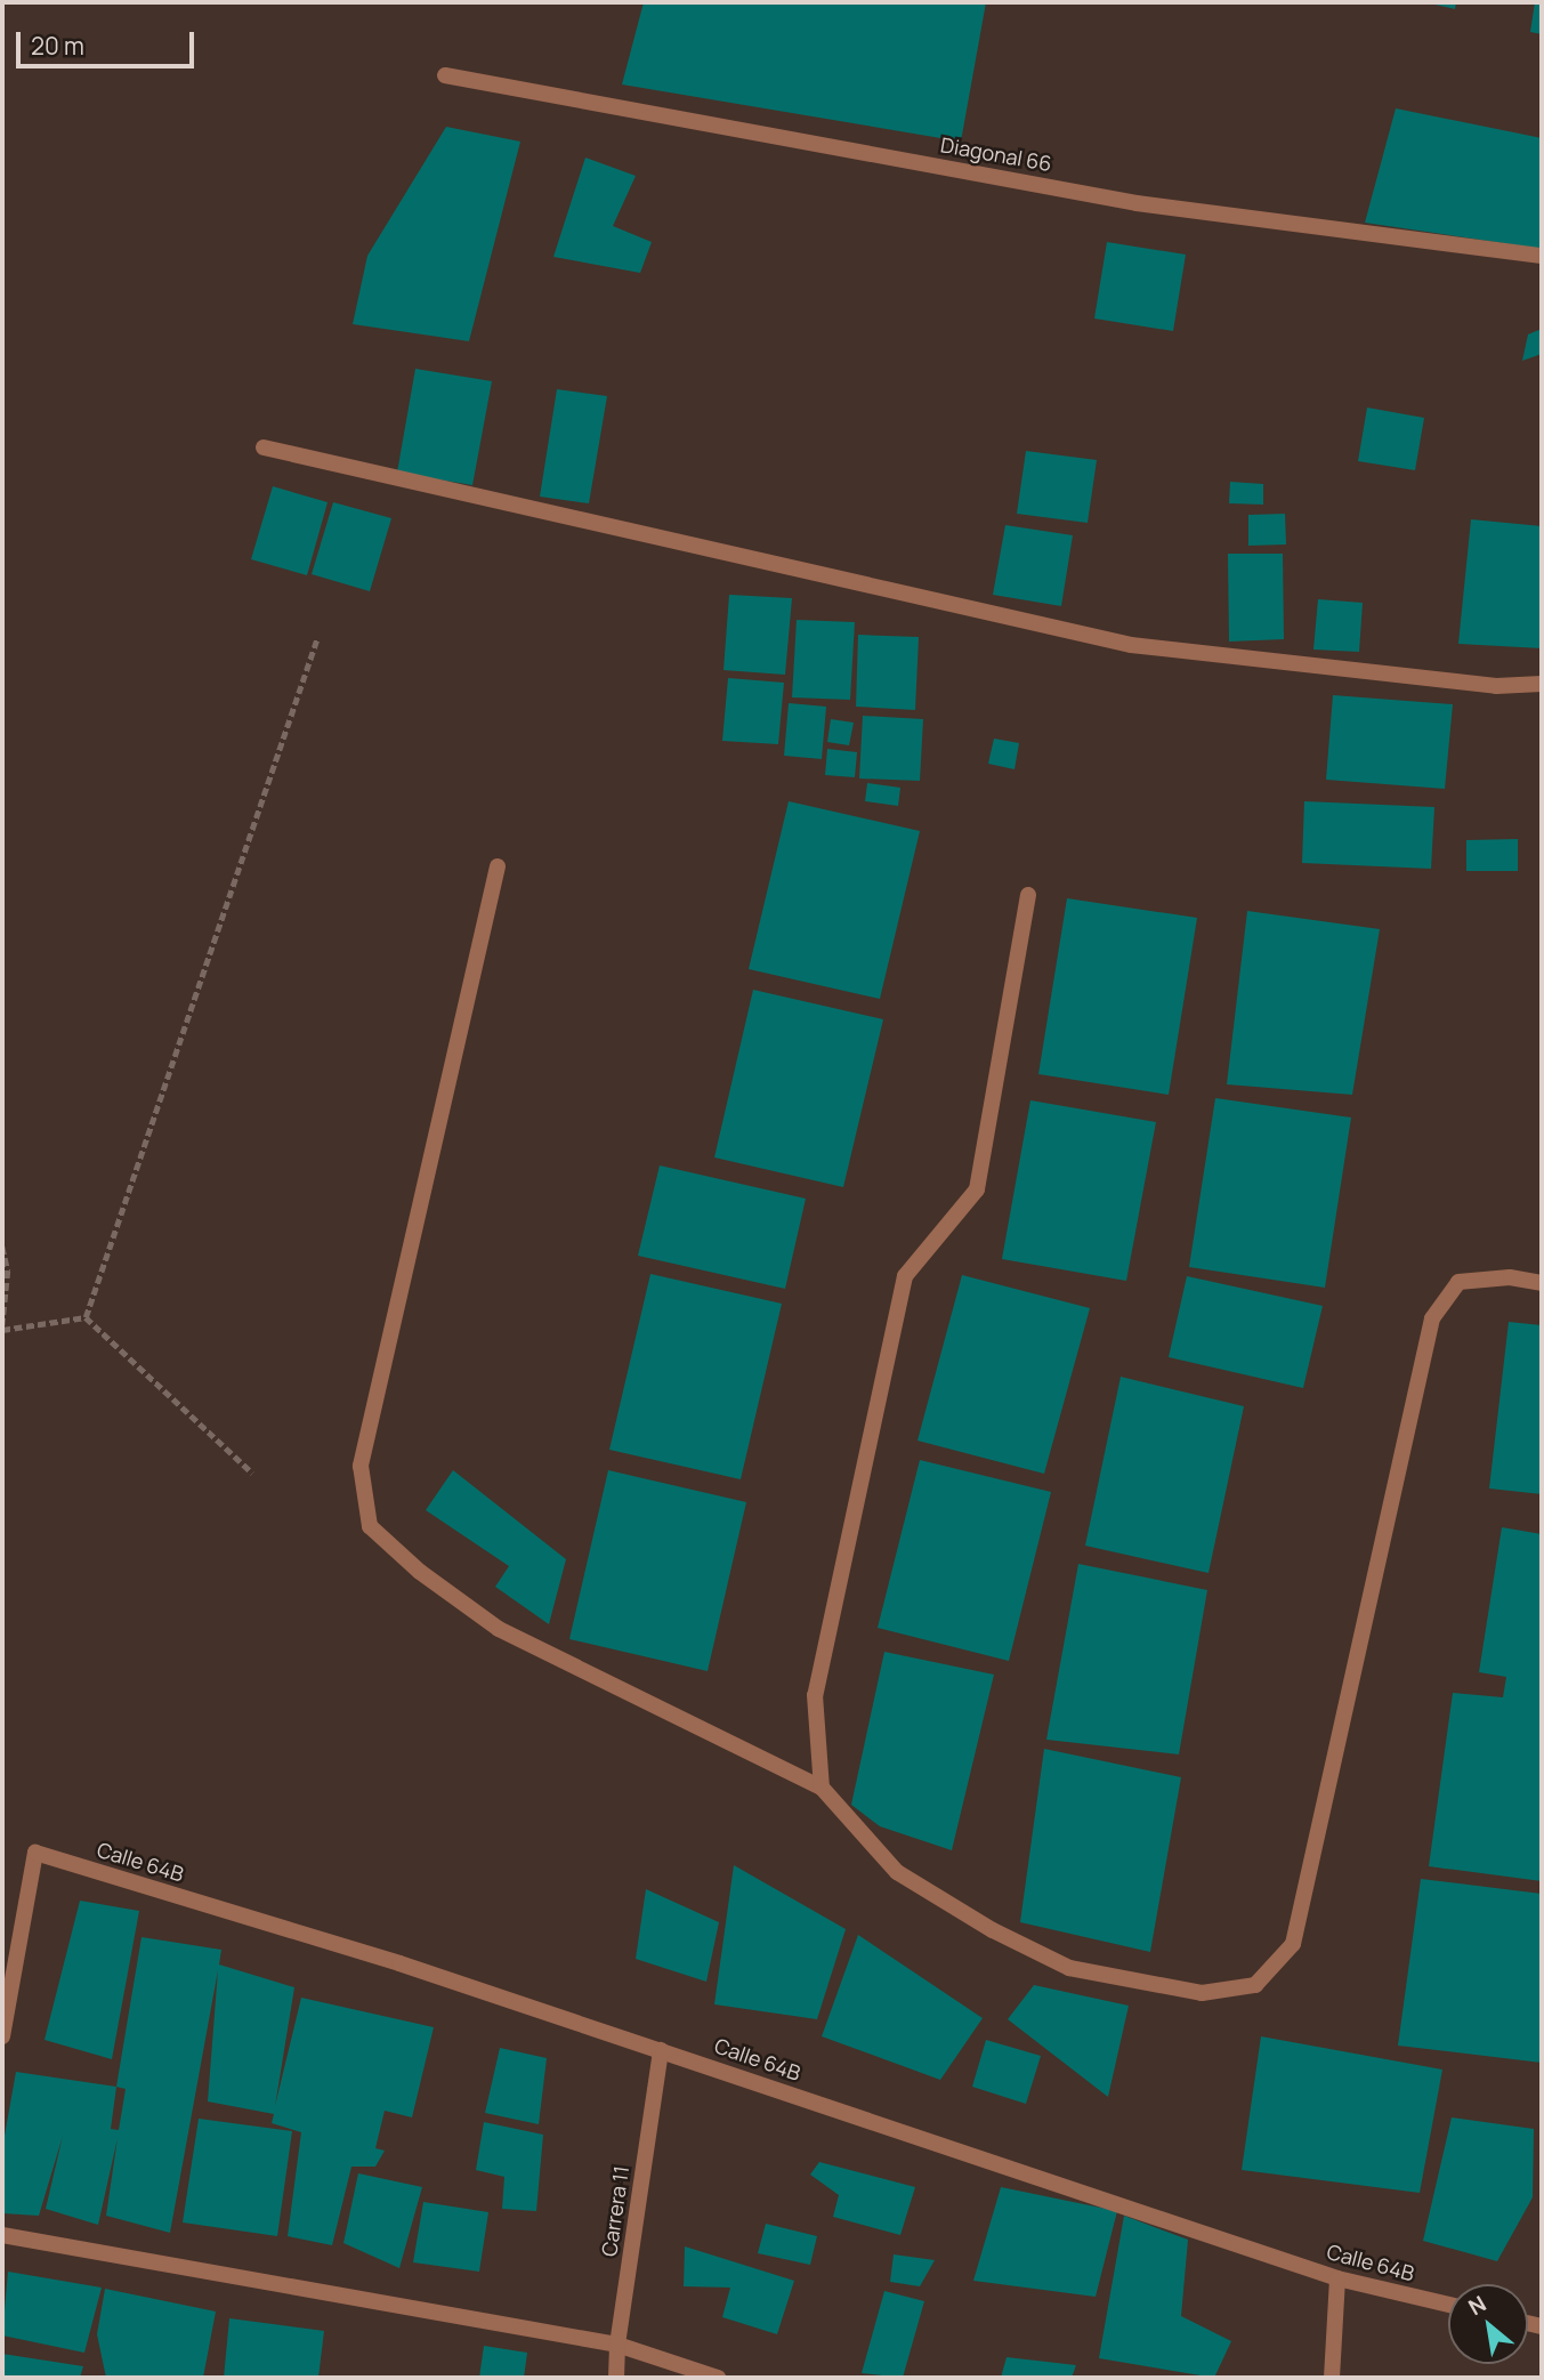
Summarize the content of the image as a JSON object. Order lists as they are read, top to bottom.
{
  "streets": {
    "street": ["Diagonal 66", "Calle 64B", "Carrera 11"]
  },
  "crossings": [
    ["Calle 64B", "Carrera 11"]
  ],
  "scale_bar": "20 m",
  "north": "top left"
}
